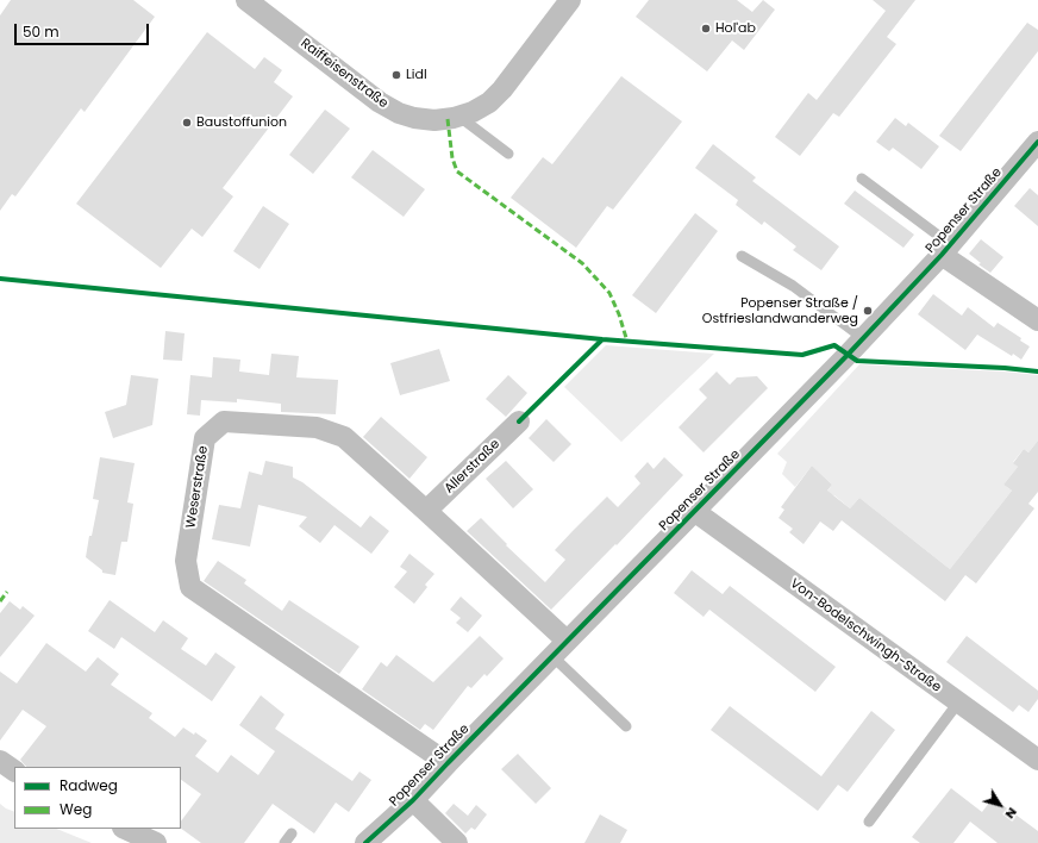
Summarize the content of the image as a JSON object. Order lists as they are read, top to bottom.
{
  "streets": {
    "street": [
      "Raiffeisenstraße",
      "Popenser Straße",
      "Allerstraße",
      "Weserstraße",
      "Von-Bodelschwingh-Straße"
    ]
  },
  "crossings": [
    ["Popenser Straße", "Weserstraße"],
    ["Popenser Straße", "Von-Bodelschwingh-Straße"],
    ["Allerstraße", "Weserstraße"]
  ],
  "places": [
    "Hol'ab",
    "Lidl",
    "Baustoffunion",
    "Popenser Straße / Ostfrieslandwanderweg"
  ],
  "legend": ["Radweg", "Weg"],
  "scale_bar": "50 m",
  "north": "bottom right"
}
